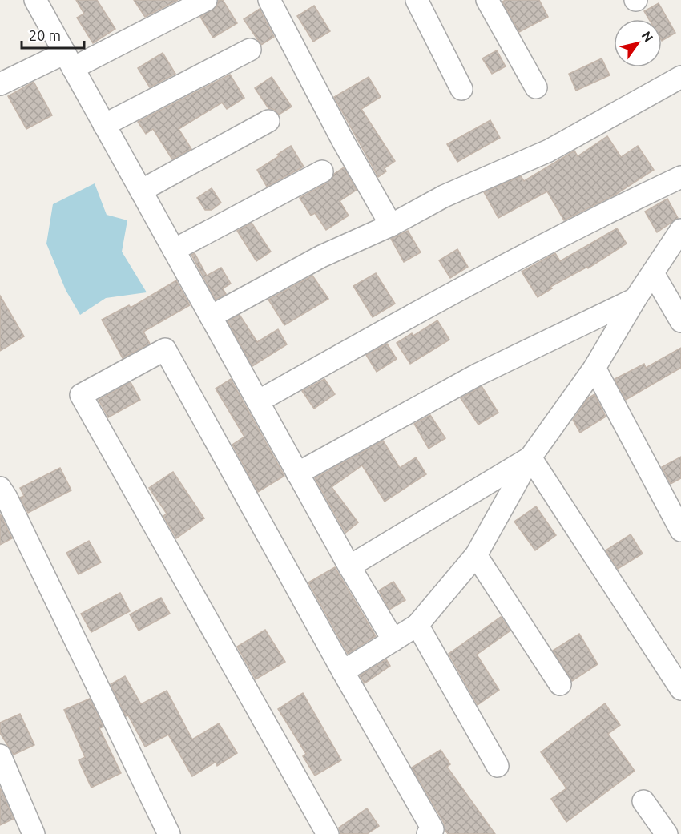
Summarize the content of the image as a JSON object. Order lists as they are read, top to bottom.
{
  "scale_bar": "20 m",
  "north": "top right"
}
